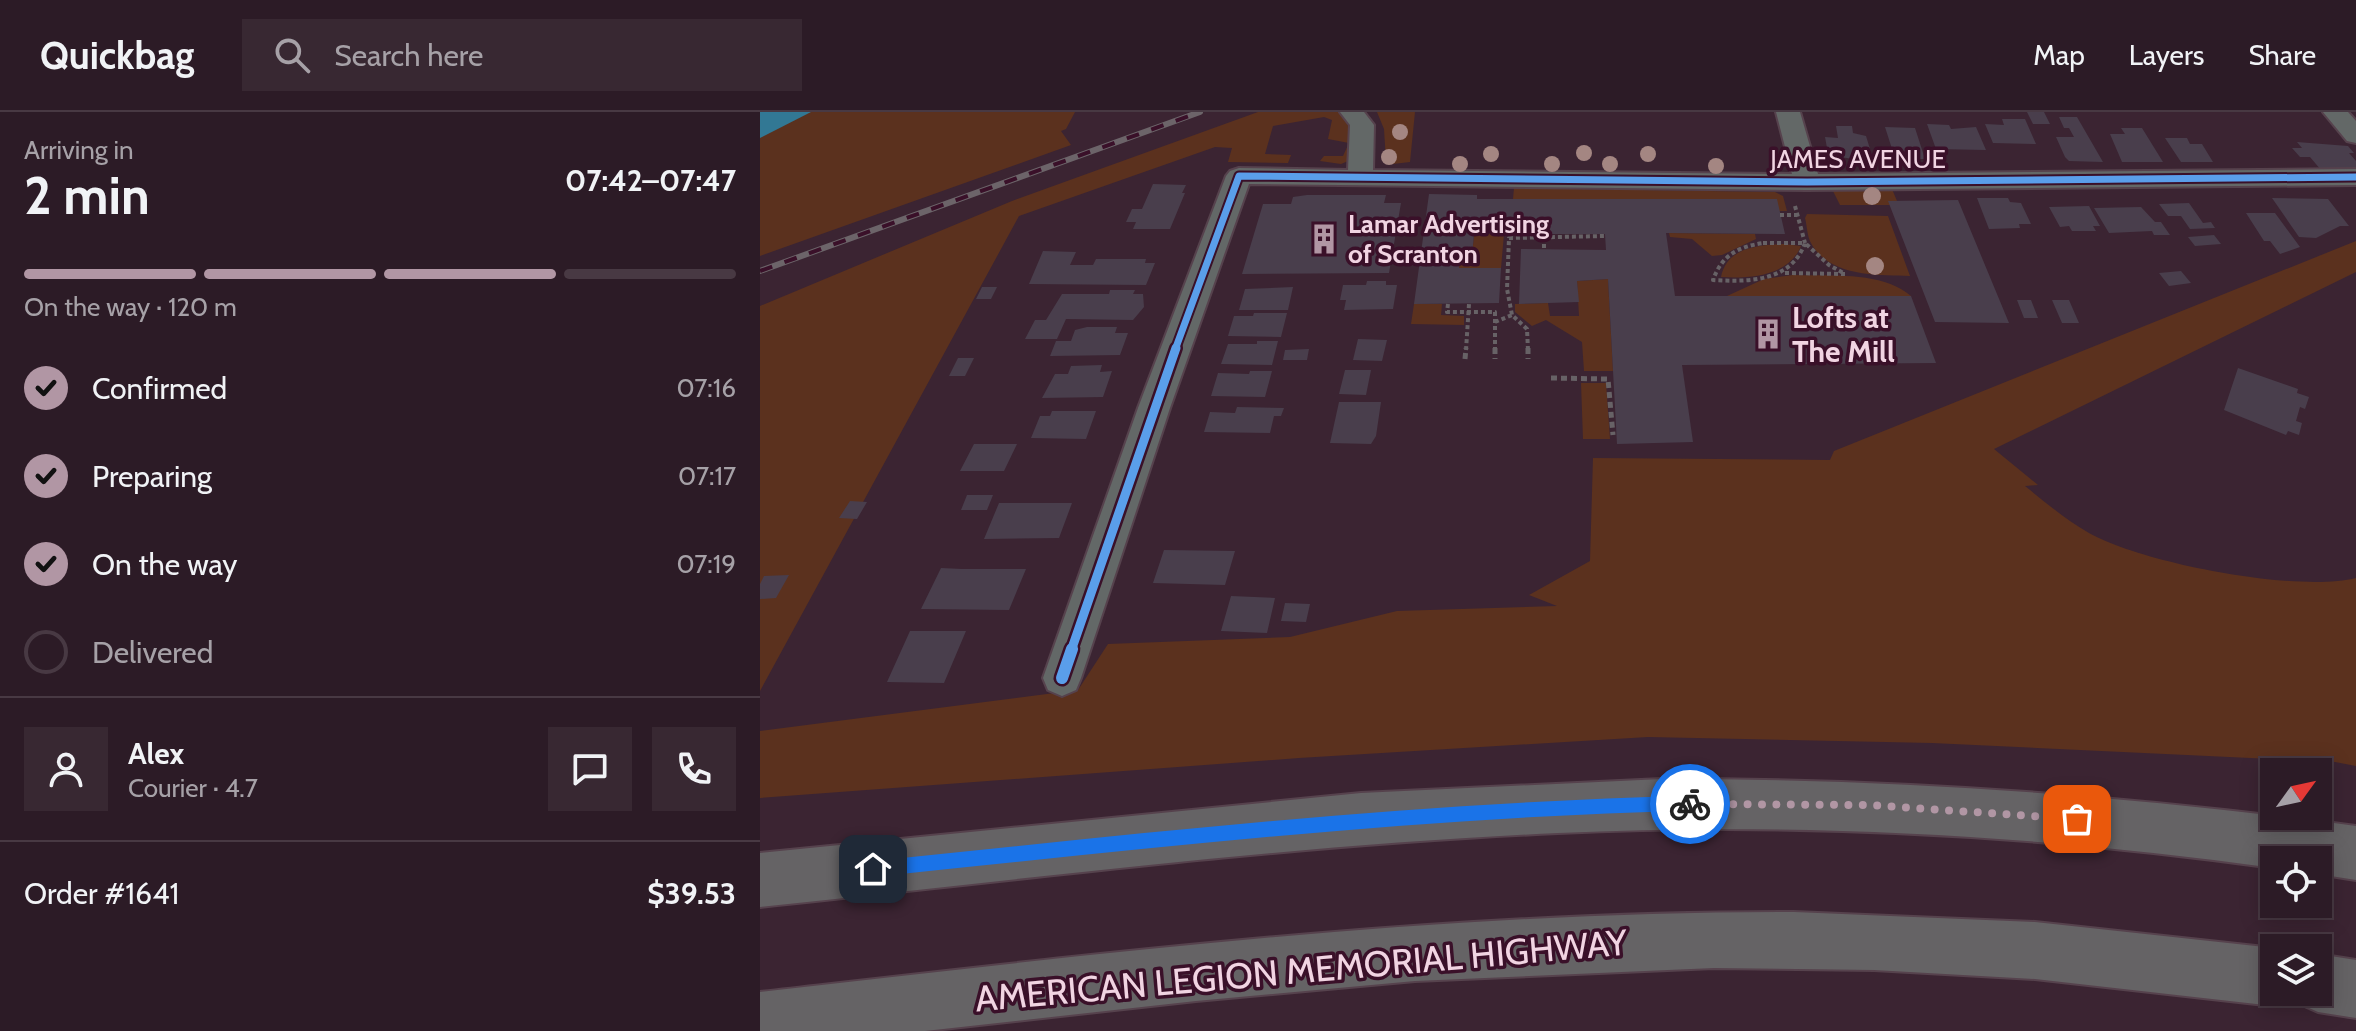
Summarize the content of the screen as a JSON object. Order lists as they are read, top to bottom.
{
  "streets": {
    "highway": ["AMERICAN LEGION MEMORIAL HIGHWAY"],
    "street": ["JAMES AVENUE"]
  },
  "places": {
    "building": ["Lamar Advertising of Scranton", "Lofts at The Mill"]
  },
  "north": "top right",
  "page": {
    "header": "Quickbag",
    "search": "Search here",
    "nav": ["Map", "Layers", "Share"],
    "heading": ["2 min", "Arriving in", "07:42–07:47"],
    "panel": [
      "Alex",
      "Courier · 4.7",
      "Order #1641",
      "$39.53"
    ],
    "bar": "On the way · 120 m",
    "list": [
      ["Confirmed", "07:16"],
      ["Preparing", "07:17"],
      ["On the way", "07:19"],
      "Delivered"
    ]
  }
}
